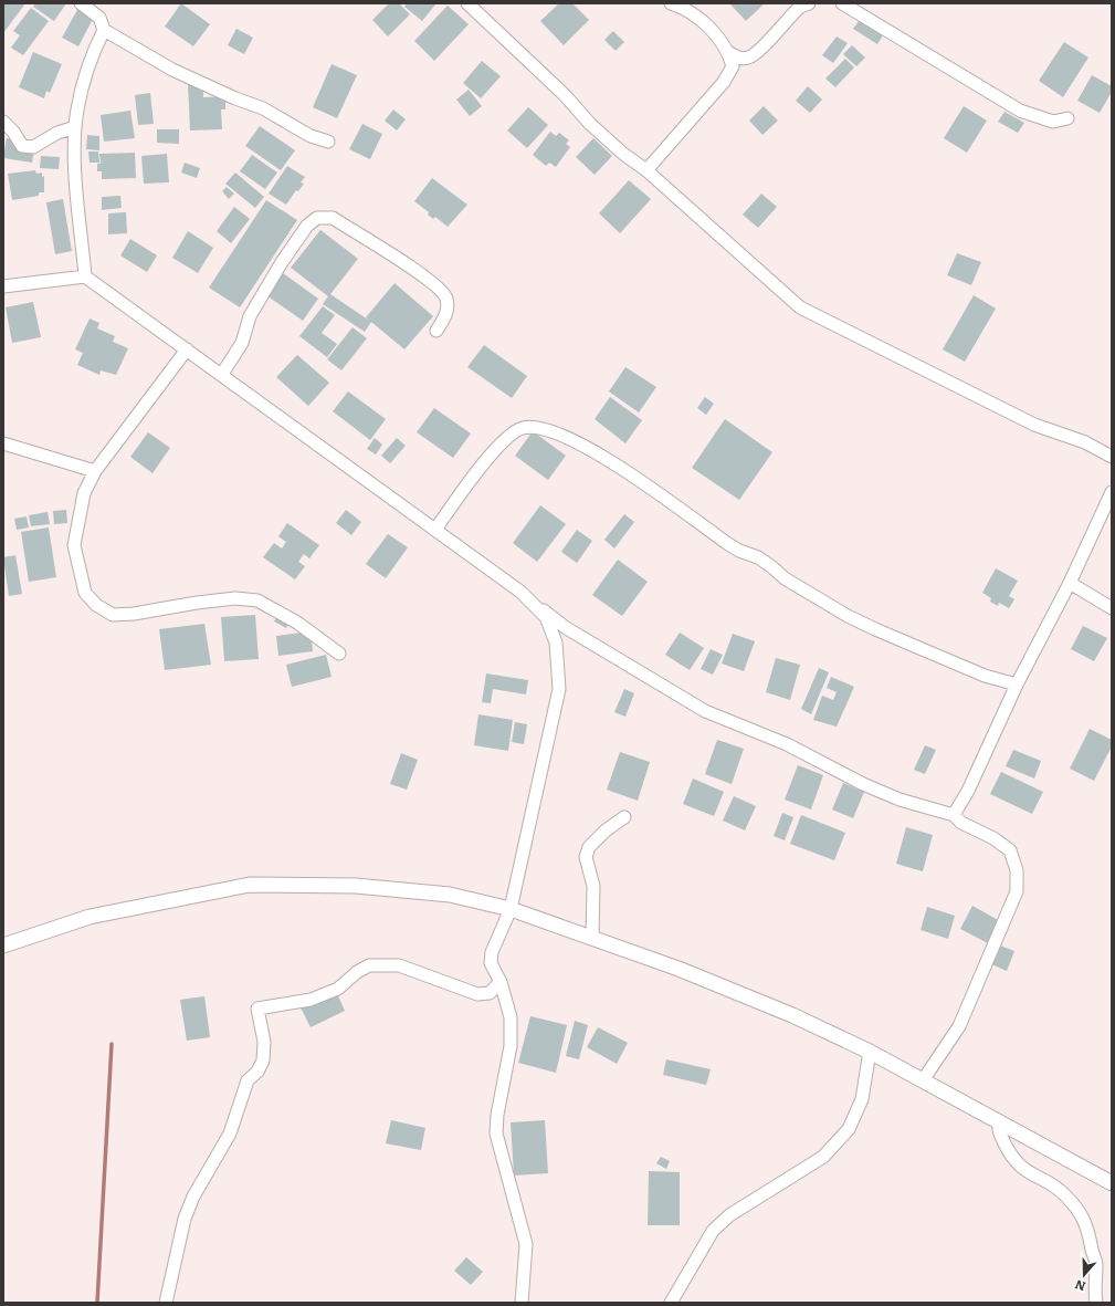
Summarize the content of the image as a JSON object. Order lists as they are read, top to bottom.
{
  "north": "bottom"
}
